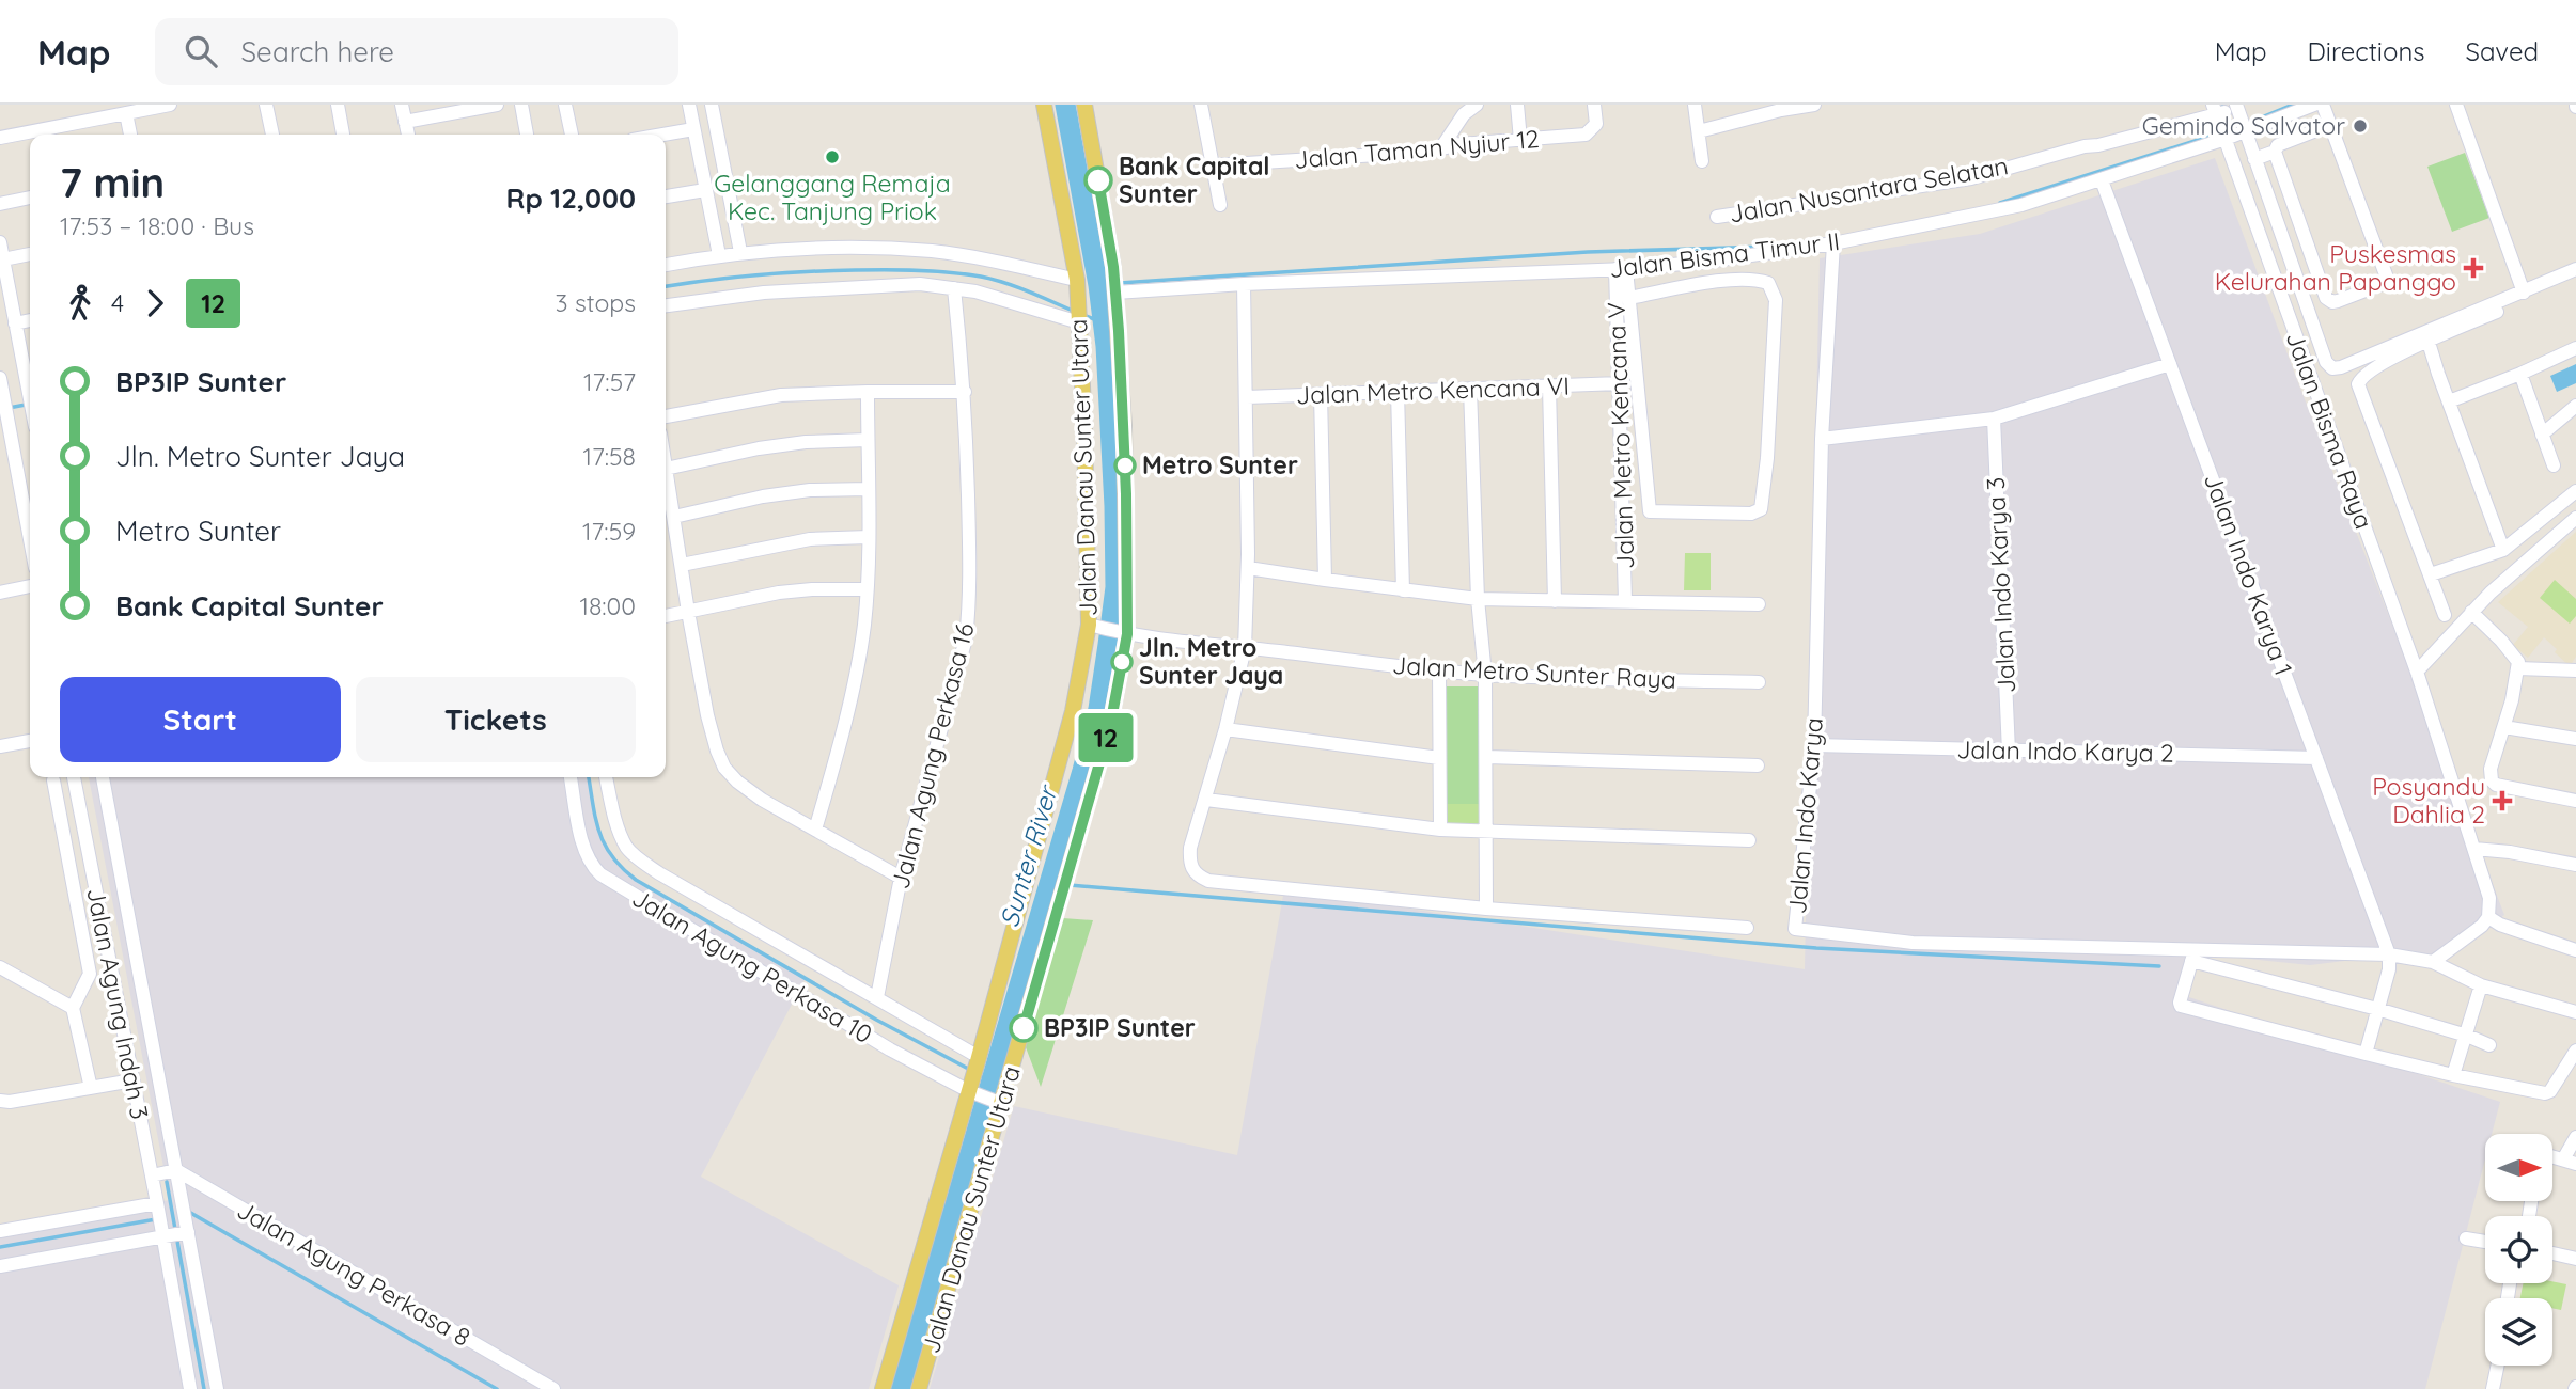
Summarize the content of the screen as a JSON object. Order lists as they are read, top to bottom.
{
  "streets": {
    "main road": ["Jalan Danau Sunter Utara"],
    "street": [
      "Jalan Taman Nyiur 12",
      "Jalan Nusantara Selatan",
      "Jalan Bisma Timur II",
      "Jalan Metro Kencana VI",
      "Jalan Bisma Raya",
      "Jalan Metro Kencana V",
      "Jalan Indo Karya 1",
      "Jalan Indo Karya 3",
      "Jalan Metro Sunter Raya",
      "Jalan Indo Karya 2",
      "Jalan Agung Perkasa 16",
      "Jalan Indo Karya",
      "Jalan Agung Perkasa 10",
      "Jalan Agung Indah 3",
      "Jalan Agung Perkasa 8"
    ]
  },
  "crossings": [
    ["Jalan Nusantara Selatan", "Jalan Bisma Timur II"],
    ["Jalan Nusantara Selatan", "Jalan Bisma Raya"],
    ["Jalan Bisma Timur II", "Jalan Bisma Raya"],
    ["Jalan Bisma Timur II", "Jalan Metro Kencana V"],
    ["Jalan Bisma Timur II", "Jalan Danau Sunter Utara"],
    ["Jalan Bisma Timur II", "Jalan Indo Karya 1"],
    ["Jalan Bisma Timur II", "Jalan Indo Karya"],
    ["Jalan Metro Kencana VI", "Jalan Metro Kencana V"],
    ["Jalan Danau Sunter Utara", "Jalan Metro Sunter Raya"],
    ["Jalan Danau Sunter Utara", "Jalan Agung Perkasa 10"],
    ["Jalan Indo Karya 1", "Jalan Indo Karya 2"],
    ["Jalan Indo Karya 1", "Jalan Indo Karya"],
    ["Jalan Indo Karya 3", "Jalan Indo Karya 2"],
    ["Jalan Indo Karya 2", "Jalan Indo Karya"],
    ["Jalan Agung Perkasa 16", "Jalan Agung Perkasa 10"],
    ["Jalan Agung Indah 3", "Jalan Agung Perkasa 8"]
  ],
  "water": ["Sunter River"],
  "places": {
    "other": [
      "Gemindo Salvator",
      "Gelanggang Remaja Kec. Tanjung Priok",
      "Bank Capital Sunter",
      "Metro Sunter",
      "Jln. Metro Sunter Jaya",
      "BP3IP Sunter"
    ],
    "health": ["Puskesmas Kelurahan Papanggo", "Posyandu Dahlia 2"]
  },
  "lines": ["bus line 12"],
  "north": "right",
  "page": {
    "header": "Map",
    "search": "Search here",
    "nav": ["Map", "Directions", "Saved"],
    "on_map": "12",
    "heading": ["7 min", "17:53 – 18:00 · Bus", "Rp 12,000"],
    "legs": ["4", "12", "3 stops"],
    "list": [
      {
        "name": "BP3IP Sunter",
        "value": "17:57"
      },
      {
        "name": "Jln. Metro Sunter Jaya",
        "value": "17:58"
      },
      {
        "name": "Metro Sunter",
        "value": "17:59"
      },
      {
        "name": "Bank Capital Sunter",
        "value": "18:00"
      }
    ],
    "buttons": ["Start", "Tickets"]
  }
}
